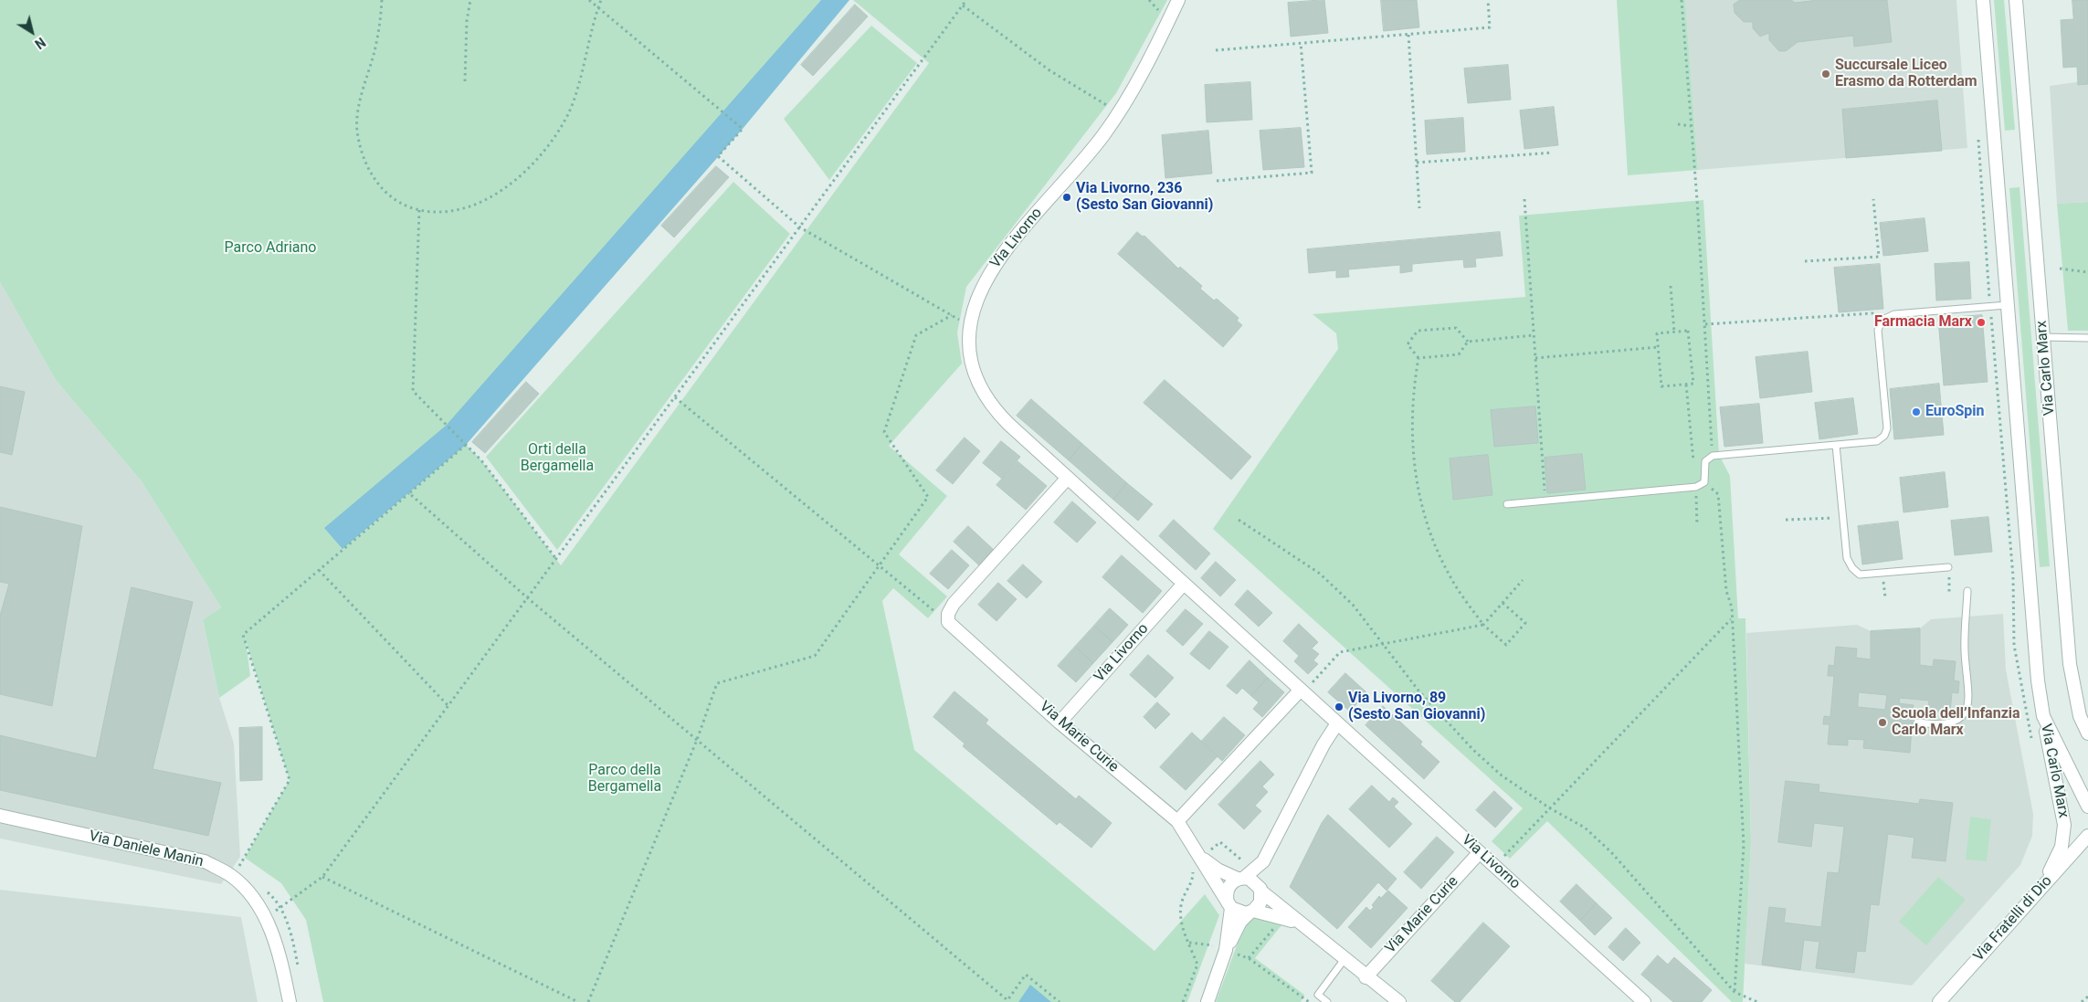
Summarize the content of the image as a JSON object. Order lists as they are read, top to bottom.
{
  "streets": {
    "street": [
      "Via Livorno",
      "Via Carlo Marx",
      "Via Marie Curie",
      "Via Daniele Manin",
      "Via Fratelli di Dio"
    ]
  },
  "crossings": [
    ["Via Livorno", "Via Marie Curie"],
    ["Via Carlo Marx", "Via Fratelli di Dio"]
  ],
  "parks": ["Parco Adriano", "Orti della Bergamella", "Parco della Bergamella"],
  "places": [
    "Succursale Liceo Erasmo da Rotterdam",
    "Via Livorno, 236 (Sesto San Giovanni)",
    "Farmacia Marx",
    "EuroSpin",
    "Via Livorno, 89 (Sesto San Giovanni)",
    "Scuola dell’Infanzia Carlo Marx"
  ],
  "north": "bottom right"
}
